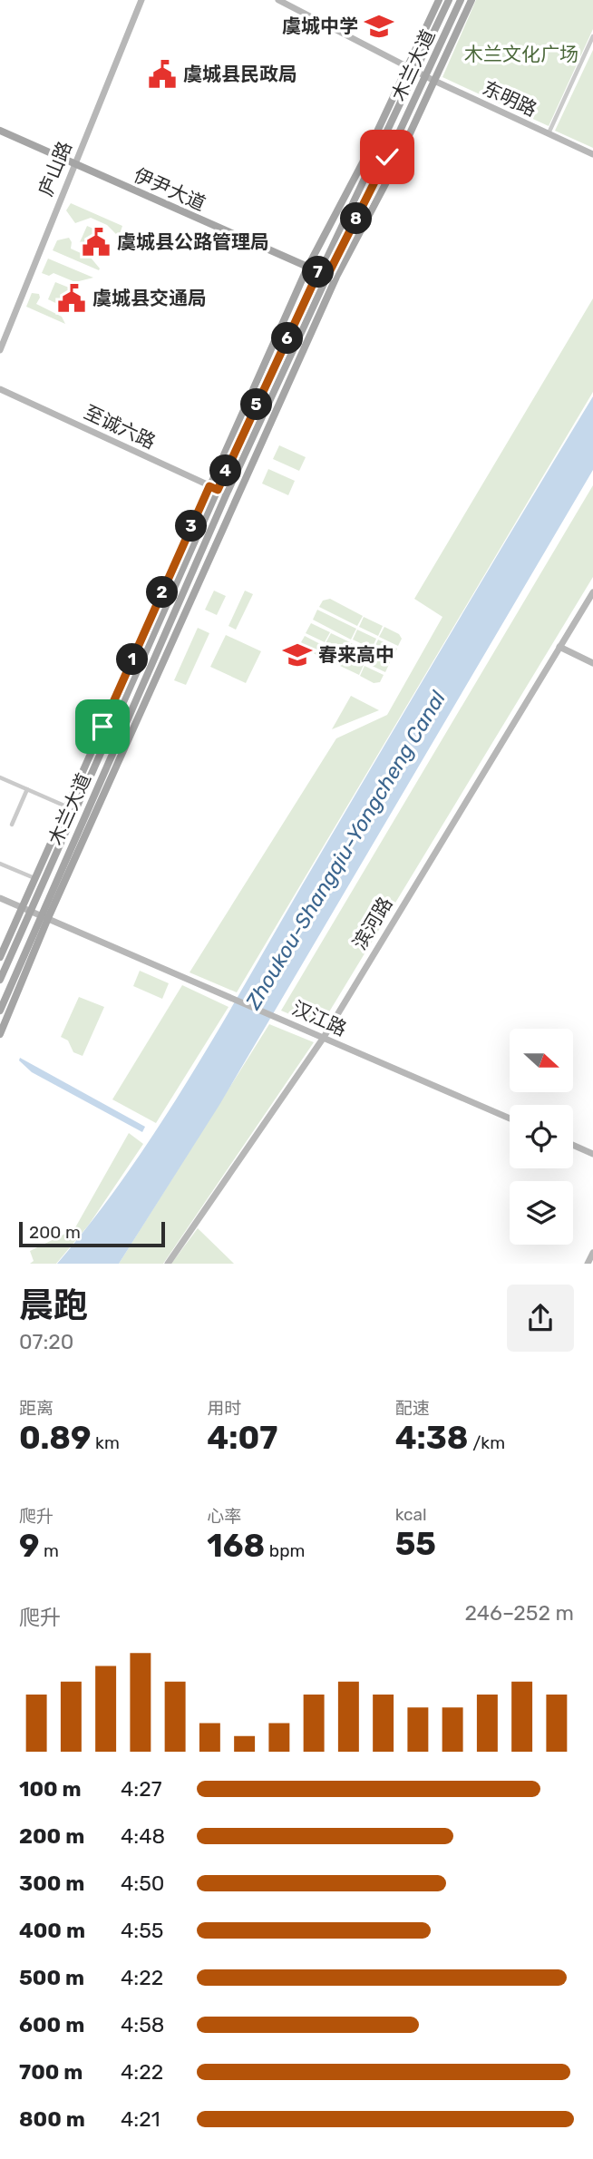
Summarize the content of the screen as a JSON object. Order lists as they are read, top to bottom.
{
  "streets": {
    "main road": ["木兰大道", "伊尹大道"],
    "street": [
      "东明路",
      "庐山路",
      "至诚六路",
      "滨河路",
      "汉江路"
    ]
  },
  "crossings": [
    ["木兰大道", "东明路"],
    ["木兰大道", "伊尹大道"],
    ["木兰大道", "至诚六路"],
    ["木兰大道", "汉江路"],
    ["庐山路", "伊尹大道"],
    ["滨河路", "汉江路"]
  ],
  "water": ["Zhoukou-Shangqiu-Yongcheng Canal"],
  "parks": ["木兰文化广场"],
  "places": {
    "school or university": ["虞城中学", "春来高中"],
    "public building": ["虞城县民政局", "虞城县公路管理局", "虞城县交通局"]
  },
  "scale_bar": "200 m",
  "north": "right",
  "page": {
    "pins": [
      "8",
      "7",
      "6",
      "5",
      "4",
      "3",
      "2",
      "1"
    ],
    "scale": "200 m",
    "heading": ["晨跑", "07:20"],
    "stats": [
      ["距离", "0.89 km"],
      ["用时", "4:07"],
      ["配速", "4:38 /km"],
      ["爬升", "9 m"],
      ["心率", "168 bpm"],
      ["kcal", "55"]
    ],
    "chart": ["爬升", "246–252 m"],
    "list": [
      {
        "name": "100 m",
        "note": "4:27"
      },
      {
        "name": "200 m",
        "note": "4:48"
      },
      {
        "name": "300 m",
        "note": "4:50"
      },
      {
        "name": "400 m",
        "note": "4:55"
      },
      {
        "name": "500 m",
        "note": "4:22"
      },
      {
        "name": "600 m",
        "note": "4:58"
      },
      {
        "name": "700 m",
        "note": "4:22"
      },
      {
        "name": "800 m",
        "note": "4:21"
      }
    ]
  }
}
